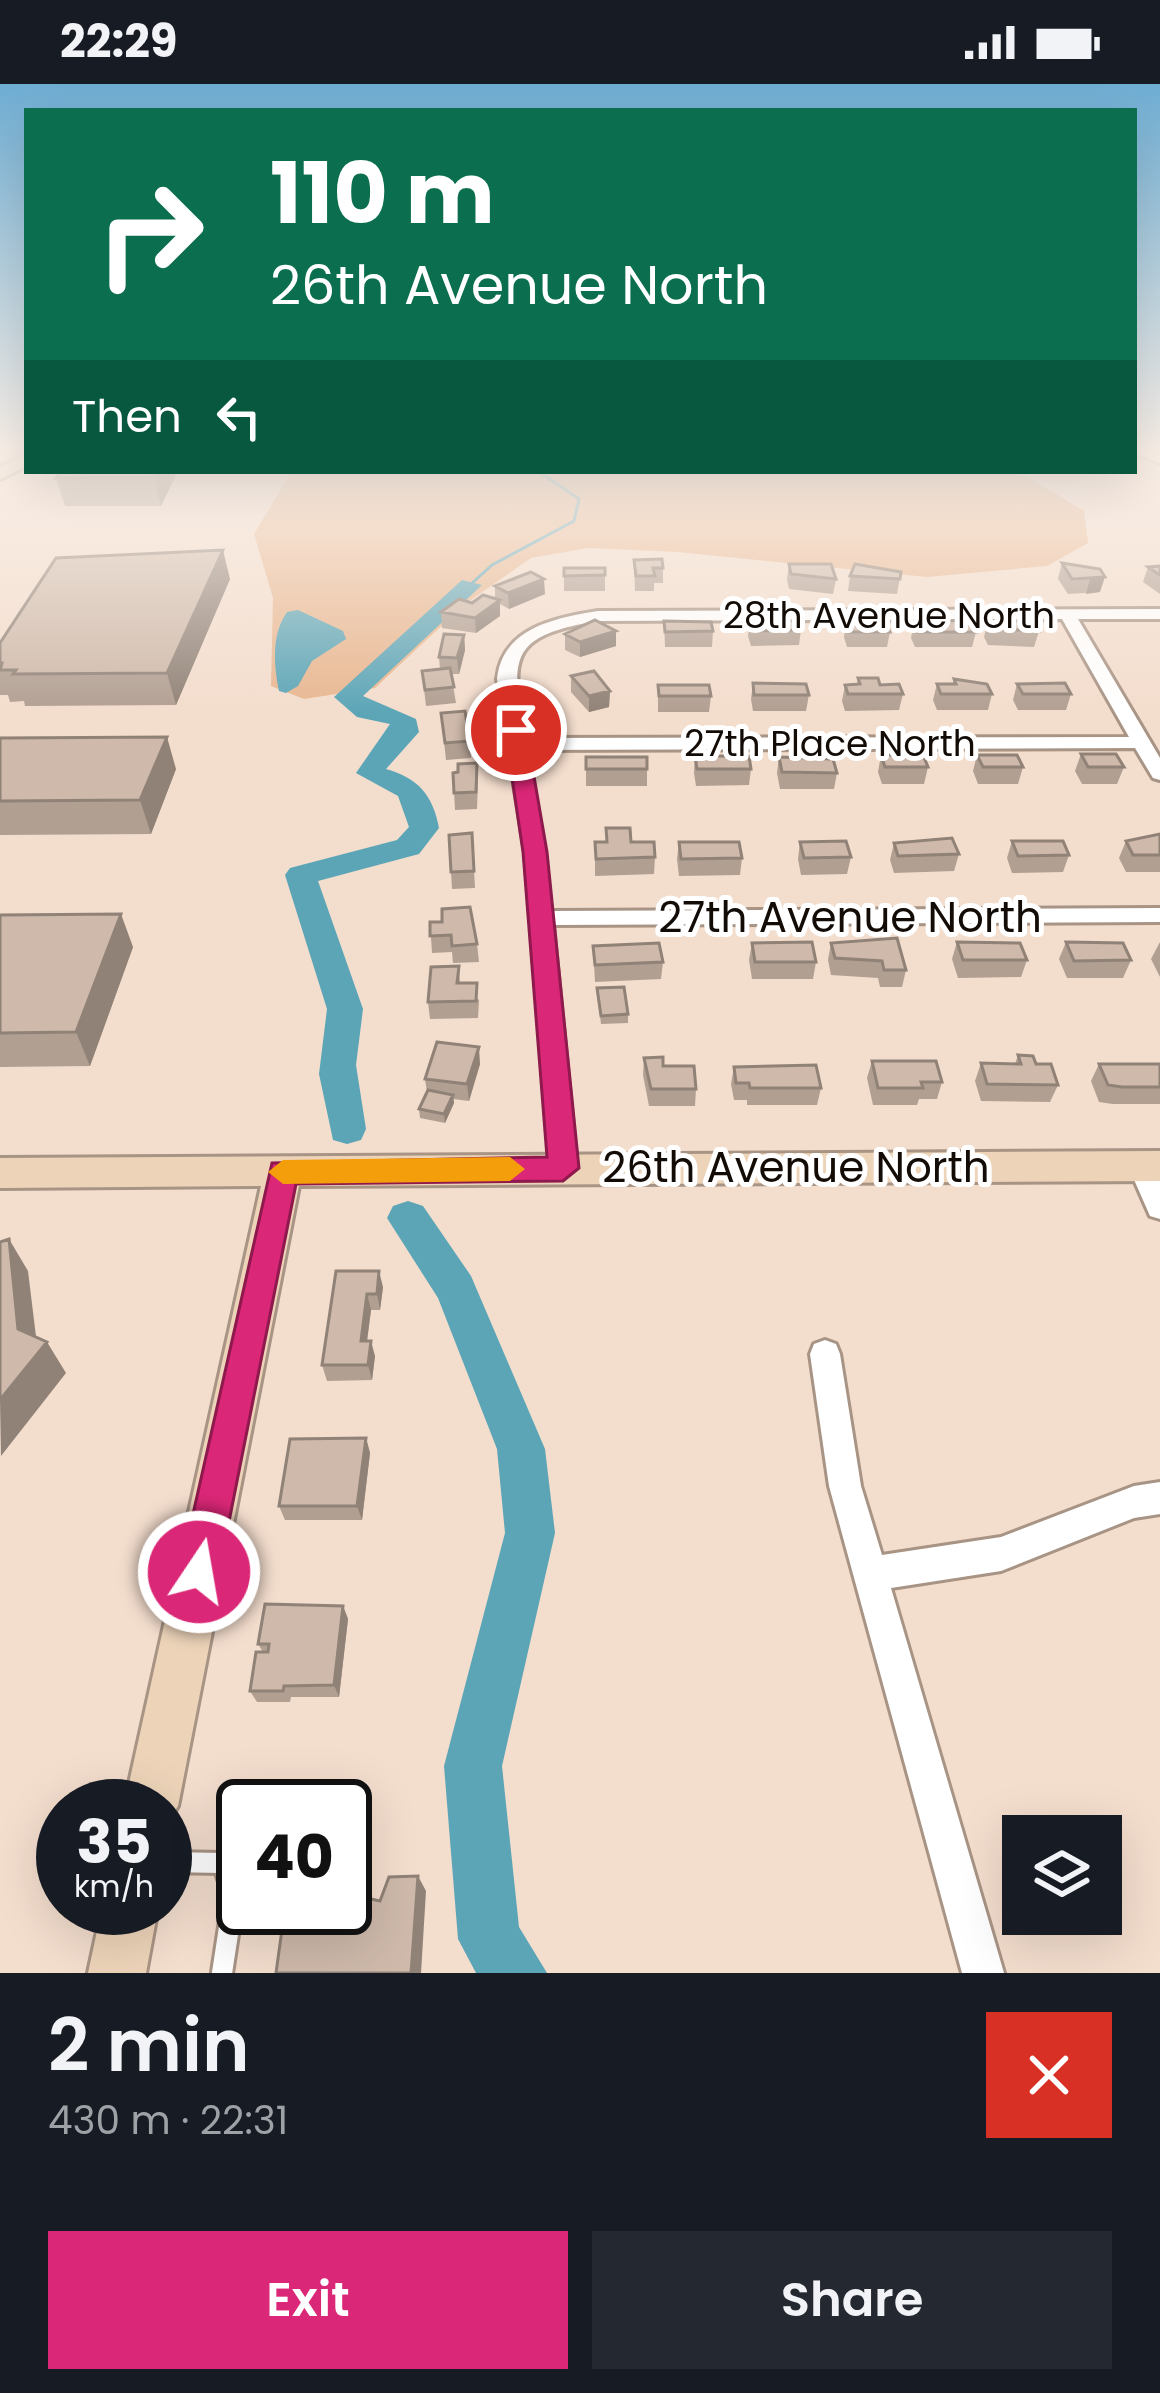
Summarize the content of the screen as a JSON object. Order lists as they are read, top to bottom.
{
  "streets": {
    "street": [
      "28th Avenue North",
      "27th Place North",
      "27th Avenue North",
      "26th Avenue North"
    ]
  },
  "crossings": [
    ["28th Avenue North", "27th Place North"]
  ],
  "page": {
    "status": "22:29",
    "turn": ["110 m", "26th Avenue North"],
    "then": "Then",
    "speed": "35 km/h",
    "limit": "40",
    "heading": ["2 min", "430 m · 22:31"],
    "buttons": ["Exit", "Share"]
  }
}
